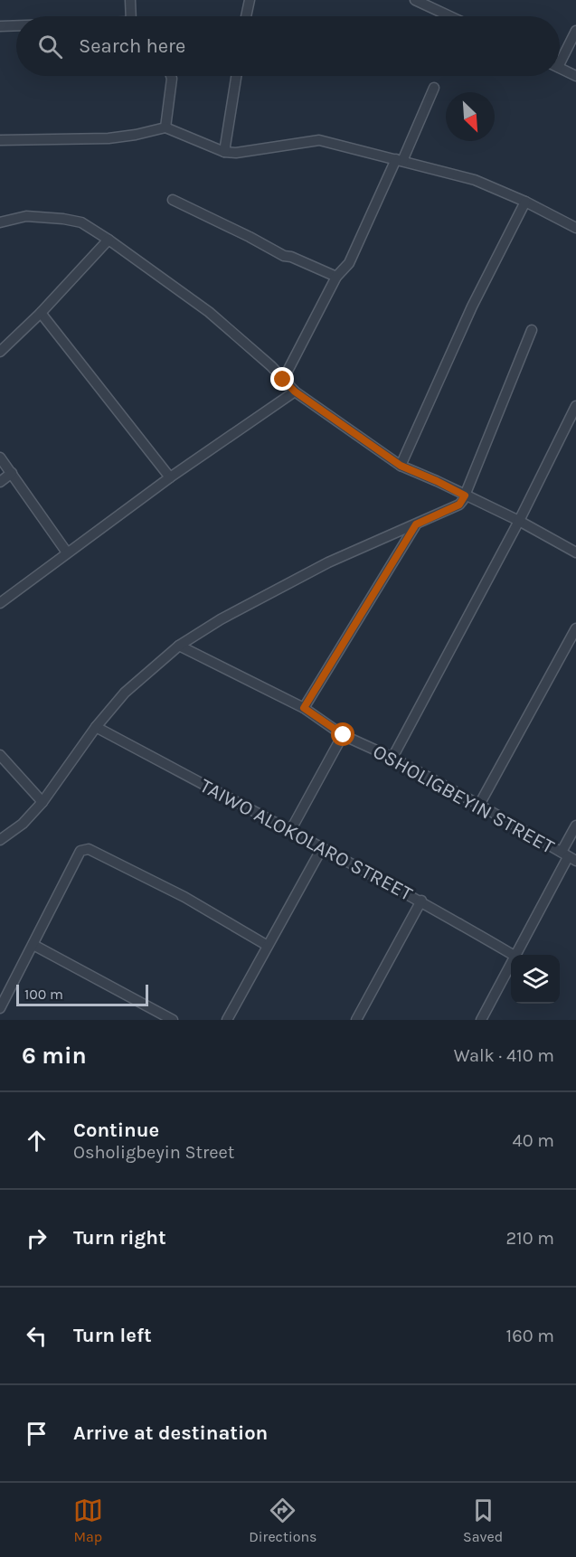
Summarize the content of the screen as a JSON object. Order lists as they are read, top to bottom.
{
  "streets": {
    "street": ["OSHOLIGBEYIN STREET", "TAIWO ALOKOLARO STREET"]
  },
  "scale_bar": "100 m",
  "north": "bottom right",
  "page": {
    "search": "Search here",
    "scale": "100 m",
    "heading": ["6 min", "Walk · 410 m"],
    "list": [
      ["Continue", "Osholigbeyin Street", "40 m"],
      ["Turn right", "210 m"],
      ["Turn left", "160 m"],
      "Arrive at destination"
    ],
    "nav": ["Map", "Directions", "Saved"]
  }
}
